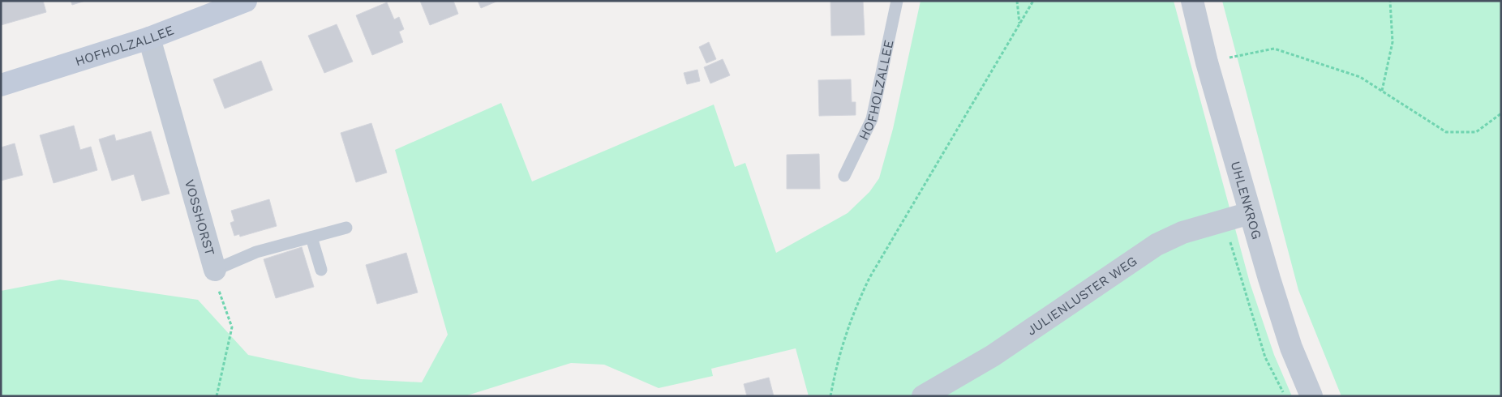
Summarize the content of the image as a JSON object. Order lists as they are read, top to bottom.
{
  "streets": {
    "street": [
      "HOFHOLZALLEE",
      "UHLENKROG",
      "VOSSHORST",
      "JULIENLUSTER WEG"
    ]
  },
  "crossings": [
    ["HOFHOLZALLEE", "VOSSHORST"],
    ["UHLENKROG", "JULIENLUSTER WEG"]
  ]
}
